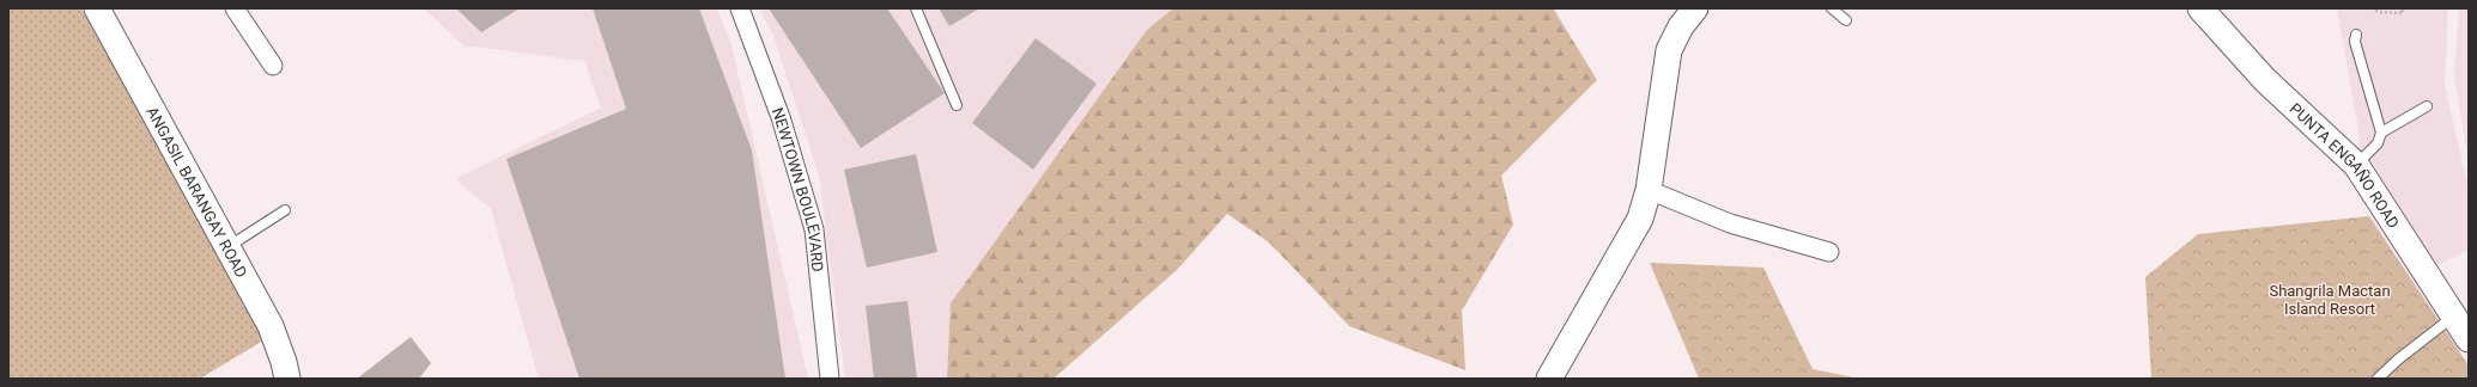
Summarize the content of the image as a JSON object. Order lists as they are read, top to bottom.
{
  "streets": {
    "street": ["PUNTA ENGAÑO ROAD", "ANGASIL BARANGAY ROAD", "NEWTOWN BOULEVARD"]
  },
  "parks": ["Shangrila Mactan Island Resort"]
}
